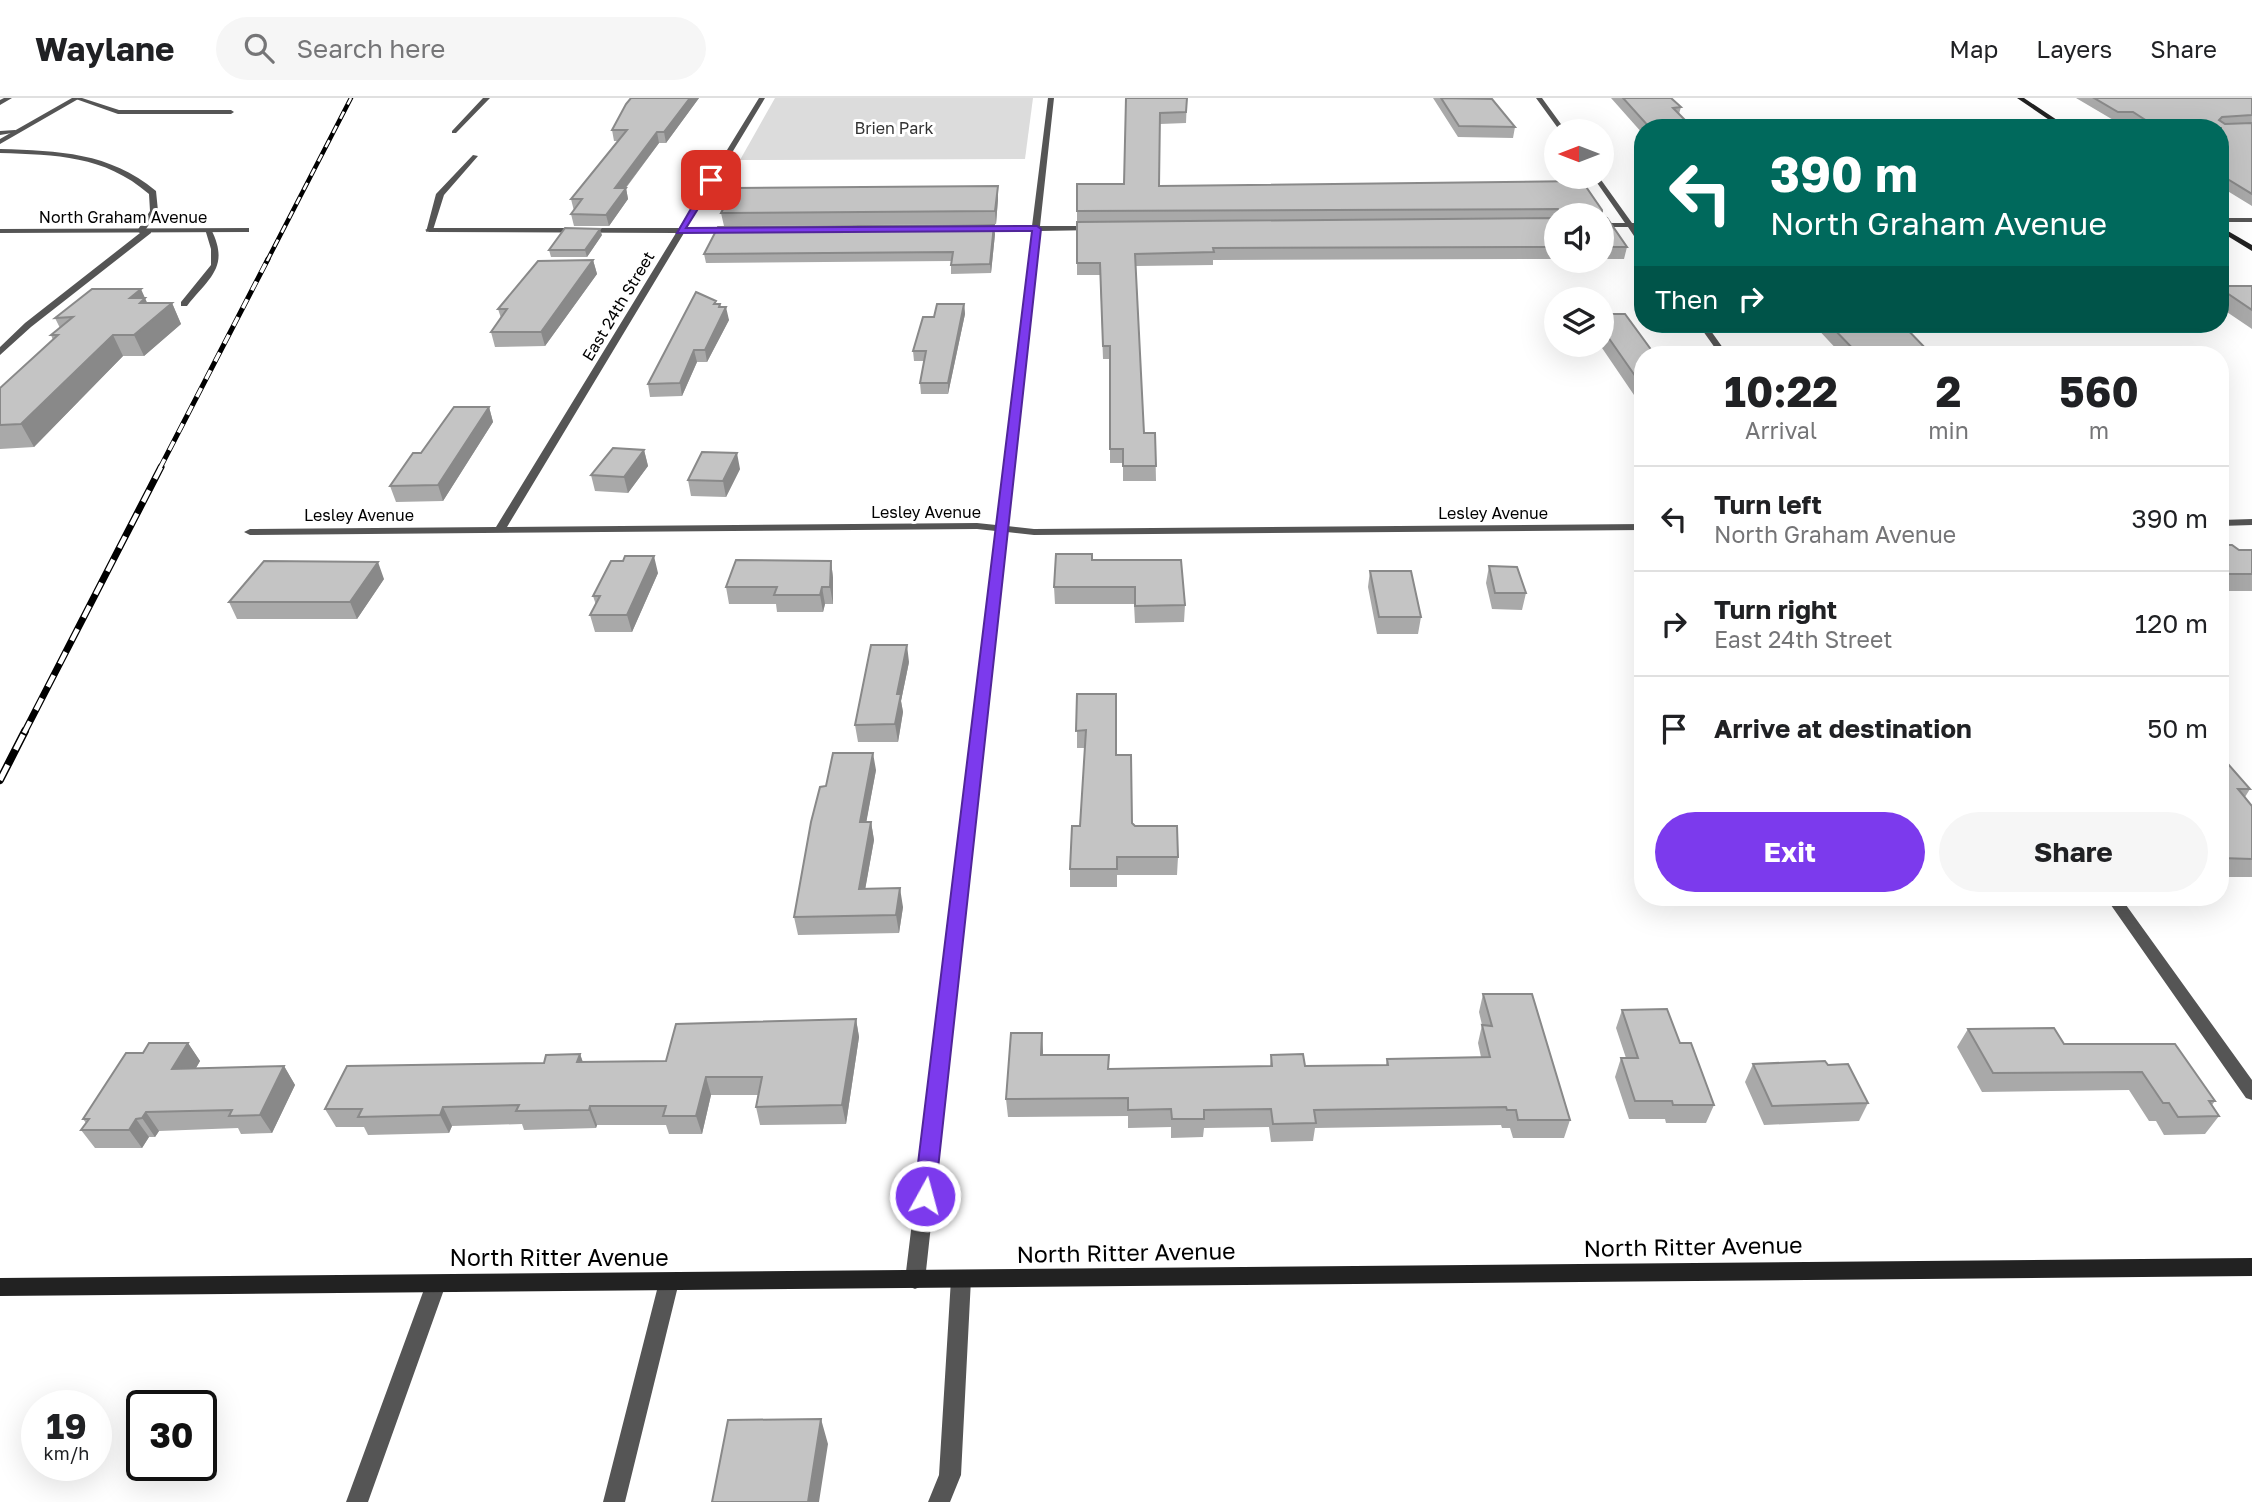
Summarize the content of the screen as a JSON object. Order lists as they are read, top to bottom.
{
  "streets": {
    "street": [
      "North Graham Avenue",
      "East 24th Street",
      "Lesley Avenue",
      "North Ritter Avenue"
    ]
  },
  "crossings": [
    ["East 24th Street", "Lesley Avenue"]
  ],
  "parks": ["Brien Park"],
  "north": "left",
  "page": {
    "header": "Waylane",
    "search": "Search here",
    "nav": ["Map", "Layers", "Share"],
    "turn": ["390 m", "North Graham Avenue"],
    "then": "Then",
    "eta": [
      "10:22",
      "Arrival",
      "2",
      "min",
      "560",
      "m"
    ],
    "list": [
      {
        "name": "Turn left",
        "note": "North Graham Avenue",
        "value": "390 m"
      },
      {
        "name": "Turn right",
        "note": "East 24th Street",
        "value": "120 m"
      },
      {
        "name": "Arrive at destination",
        "value": "50 m"
      }
    ],
    "buttons": ["Exit", "Share"],
    "speed": "19 km/h",
    "limit": "30"
  }
}
